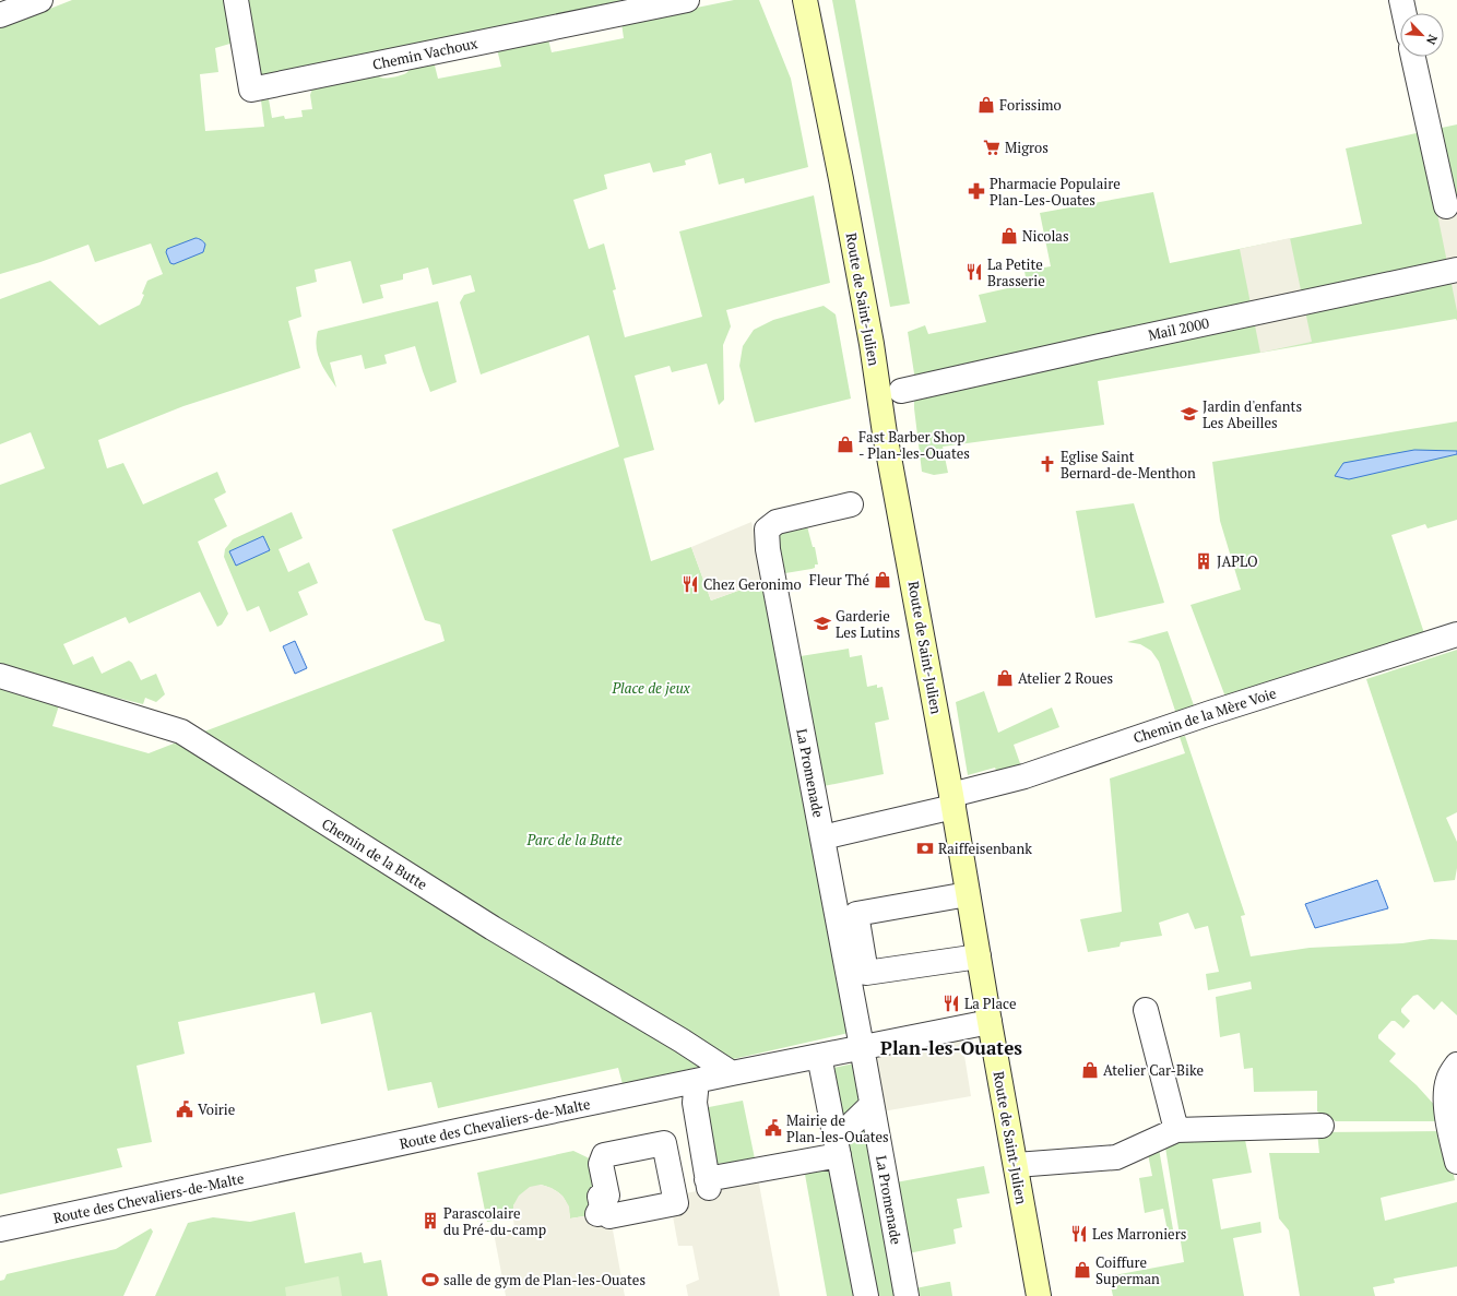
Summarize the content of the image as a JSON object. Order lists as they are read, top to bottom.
{
  "streets": {
    "main road": ["Route de Saint-Julien"],
    "street": [
      "Chemin Vachoux",
      "Mail 2000",
      "Chemin de la Mère Voie",
      "La Promenade",
      "Chemin de la Butte",
      "Route des Chevaliers-de-Malte"
    ]
  },
  "crossings": [
    ["Route de Saint-Julien", "Chemin de la Mère Voie"],
    ["Route de Saint-Julien", "Route des Chevaliers-de-Malte"],
    ["Chemin de la Mère Voie", "La Promenade"],
    ["La Promenade", "Route des Chevaliers-de-Malte"],
    ["Chemin de la Butte", "Route des Chevaliers-de-Malte"]
  ],
  "districts": ["Plan-les-Ouates"],
  "parks": ["Place de jeux", "Parc de la Butte"],
  "places": {
    "shop": [
      "Forissimo",
      "Nicolas",
      "Fast Barber Shop - Plan-les-Ouates",
      "Fleur Thé",
      "Atelier 2 Roues",
      "Atelier Car-Bike",
      "Coiffure Superman"
    ],
    "supermarket": ["Migros"],
    "pharmacy": ["Pharmacie Populaire Plan-Les-Ouates"],
    "restaurant": [
      "La Petite Brasserie",
      "Chez Geronimo",
      "La Place",
      "Les Marroniers"
    ],
    "school or university": ["Jardin d'enfants Les Abeilles", "Garderie Les Lutins"],
    "church": ["Eglise Saint Bernard-de-Menthon"],
    "building": ["JAPLO", "Parascolaire du Pré-du-camp"],
    "bank": ["Raiffeisenbank"],
    "public building": ["Voirie", "Mairie de Plan-les-Ouates"],
    "sports": ["salle de gym de Plan-les-Ouates"]
  },
  "north": "bottom right"
}
